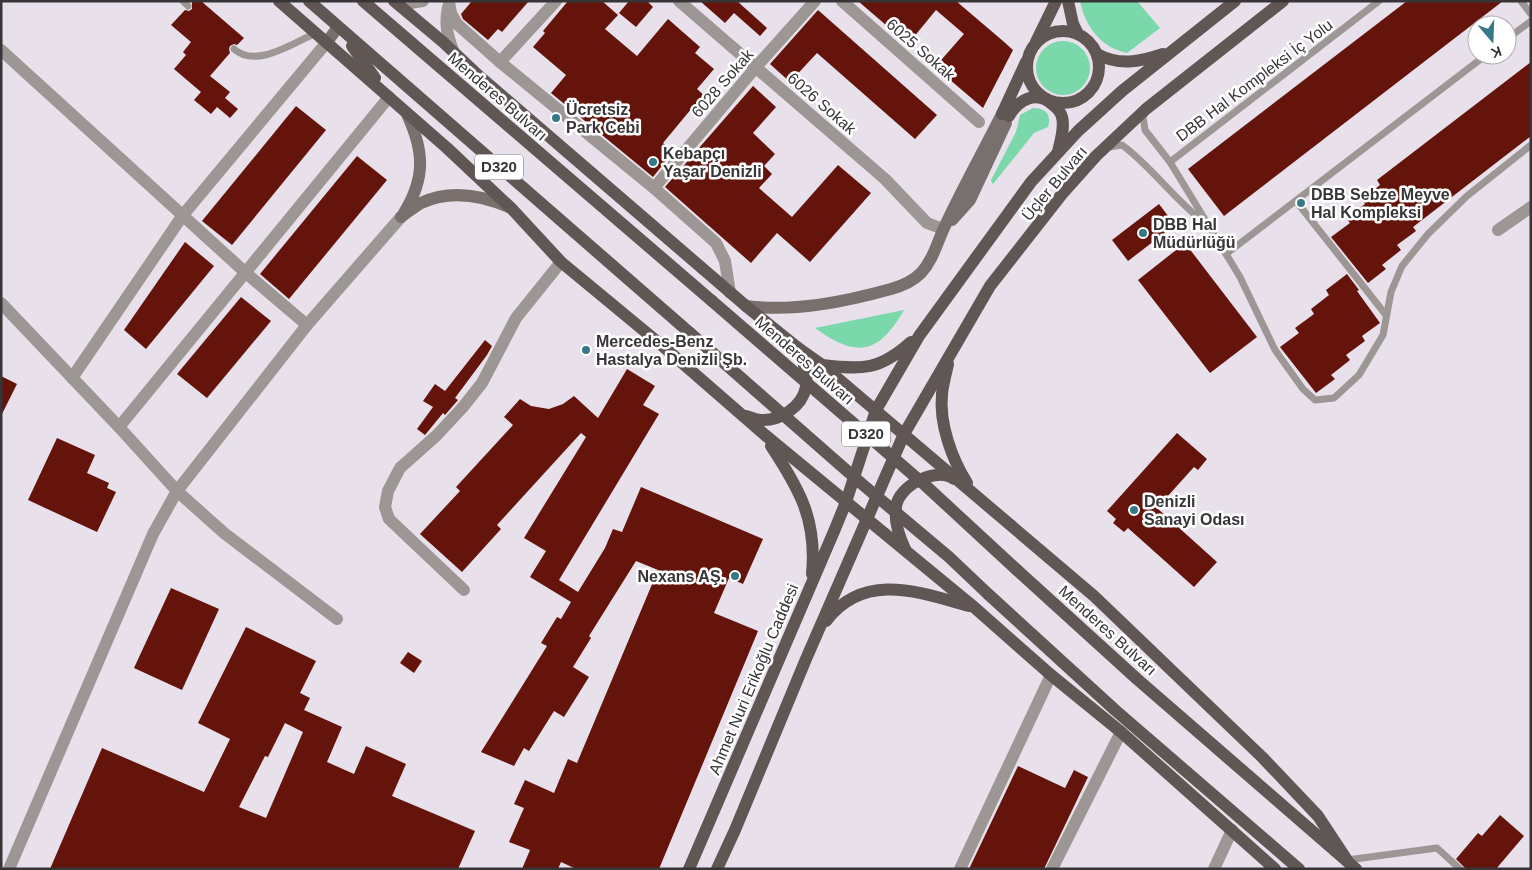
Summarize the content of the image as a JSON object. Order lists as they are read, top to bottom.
{
  "streets": {
    "main road": [
      "Menderes Bulvarı",
      "D320",
      "Üçler Bulvarı",
      "Ahmet Nuri Erikoğlu Caddesi"
    ],
    "street": ["6025 Sokak", "6028 Sokak", "6026 Sokak"],
    "lane": ["DBB Hal Kompleksi İç Yolu"]
  },
  "crossings": [
    ["DBB Hal Kompleksi İç Yolu", "Üçler Bulvarı"],
    ["6028 Sokak", "6026 Sokak"],
    ["Üçler Bulvarı", "Ahmet Nuri Erikoğlu Caddesi"]
  ],
  "places": [
    "Ücretsiz Park Cebi",
    "Kebapçı Yaşar Denizli",
    "DBB Sebze Meyve Hal Kompleksi",
    "DBB Hal Müdürlüğü",
    "Mercedes-Benz Hastalya Denizli Şb.",
    "Denizli Sanayi Odası",
    "Nexans AŞ."
  ],
  "north": "bottom"
}
